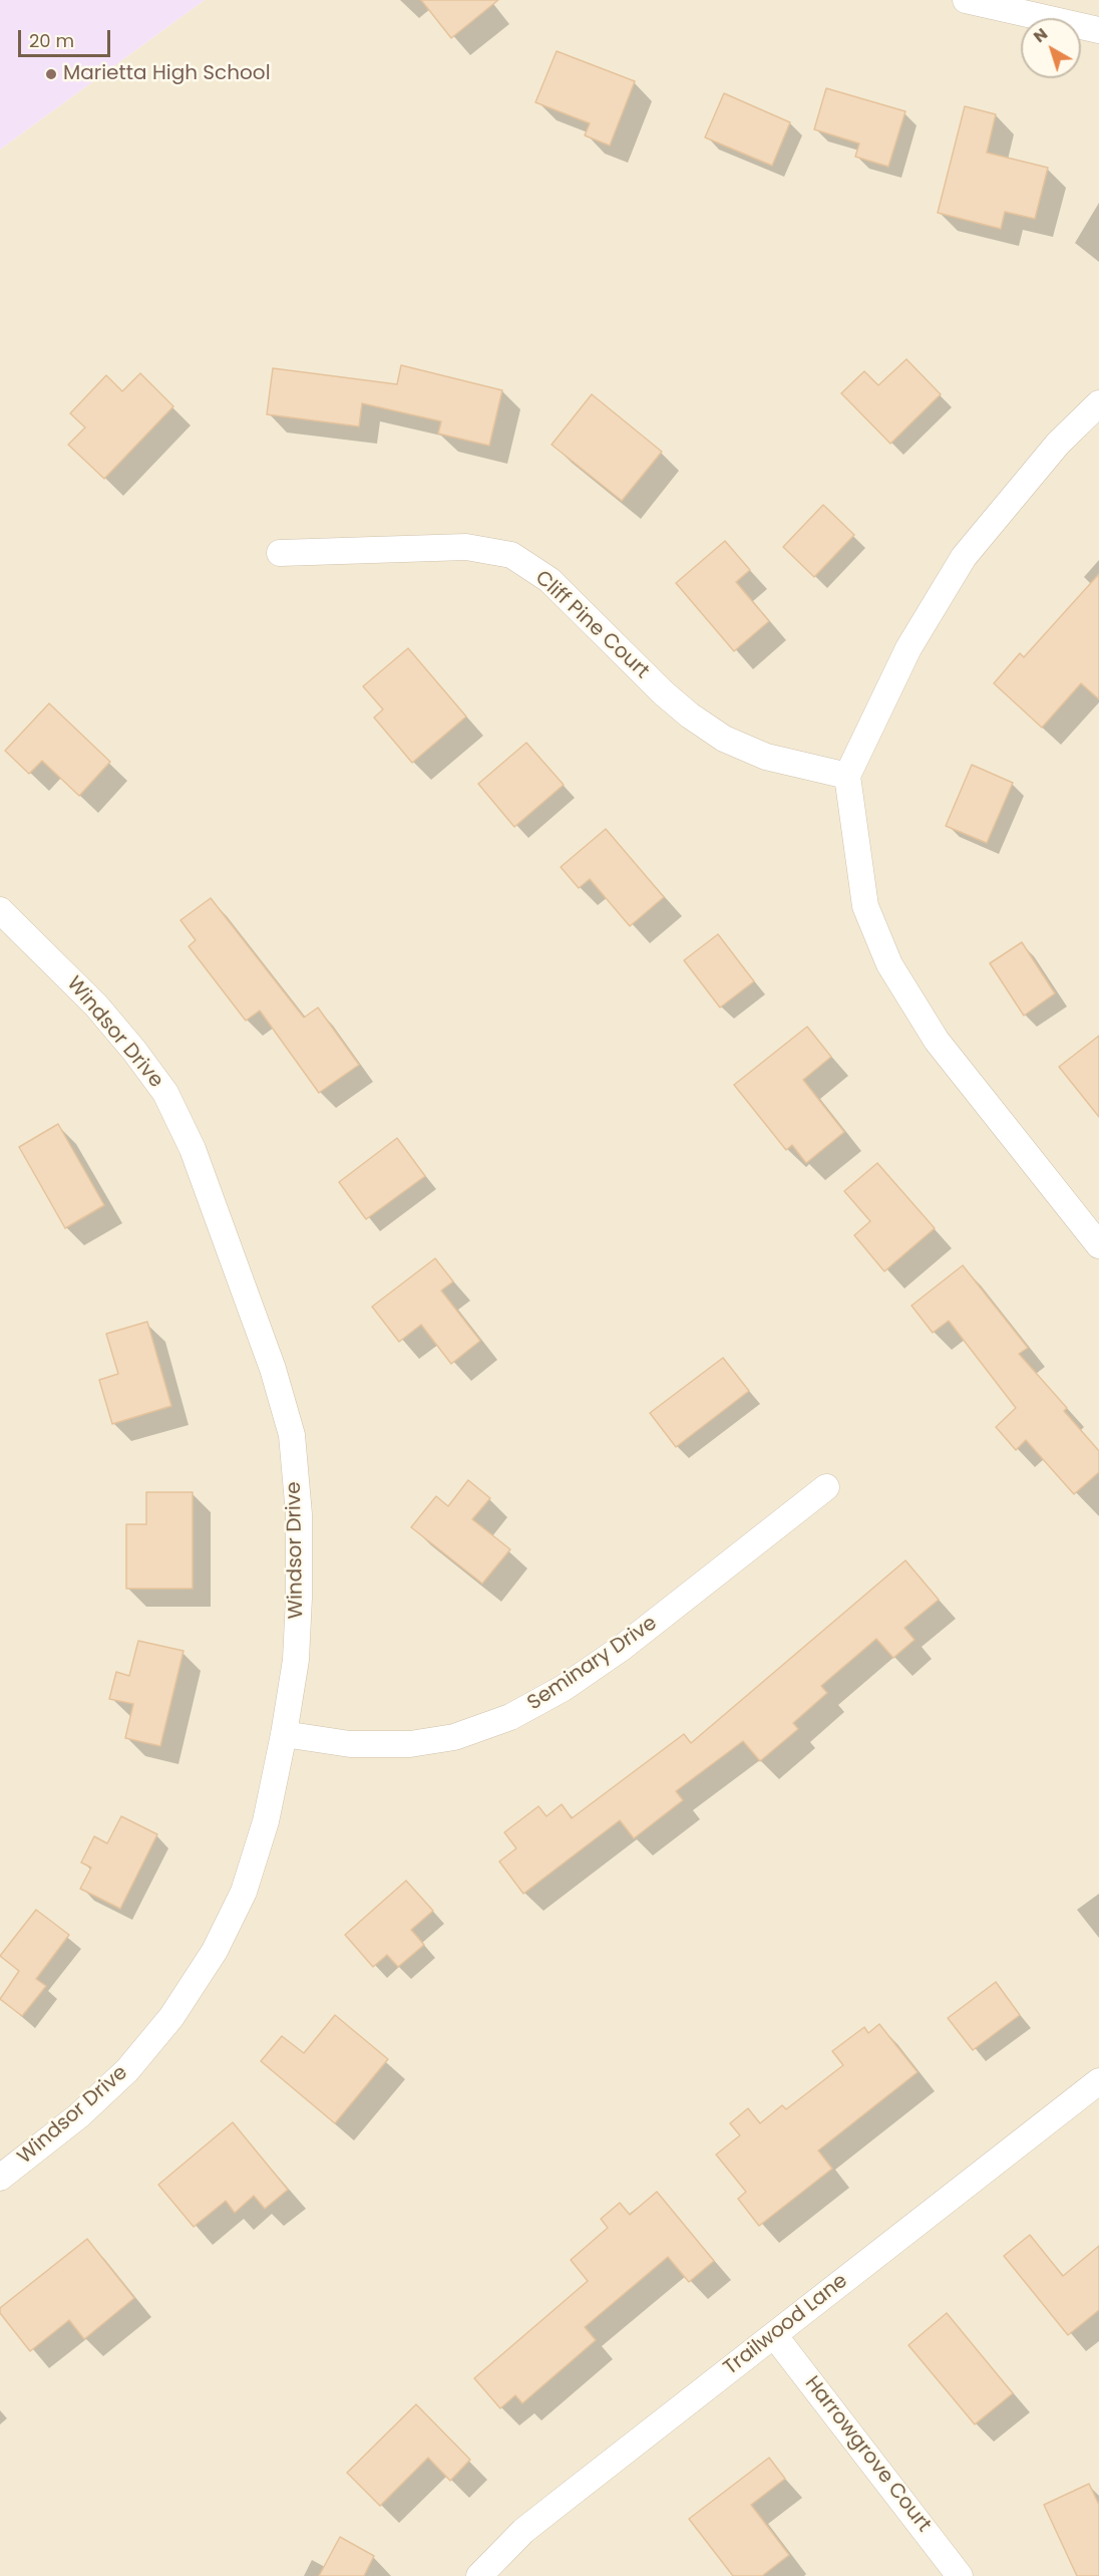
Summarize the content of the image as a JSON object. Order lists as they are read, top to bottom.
{
  "streets": {
    "street": [
      "Cliff Pine Court",
      "Windsor Drive",
      "Seminary Drive",
      "Trailwood Lane",
      "Harrowgrove Court"
    ]
  },
  "crossings": [
    ["Windsor Drive", "Seminary Drive"],
    ["Trailwood Lane", "Harrowgrove Court"]
  ],
  "places": ["Marietta High School"],
  "scale_bar": "20 m",
  "north": "top left"
}
